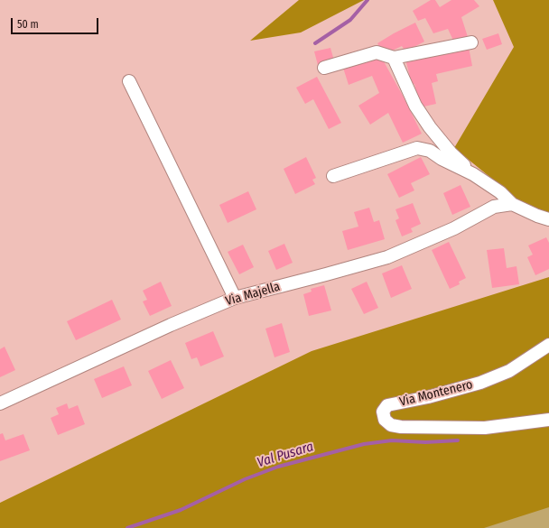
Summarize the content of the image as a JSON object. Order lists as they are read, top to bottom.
{
  "streets": {
    "street": ["Via Majella", "Via Montenero"]
  },
  "water": ["Val Pusara"],
  "scale_bar": "50 m"
}
